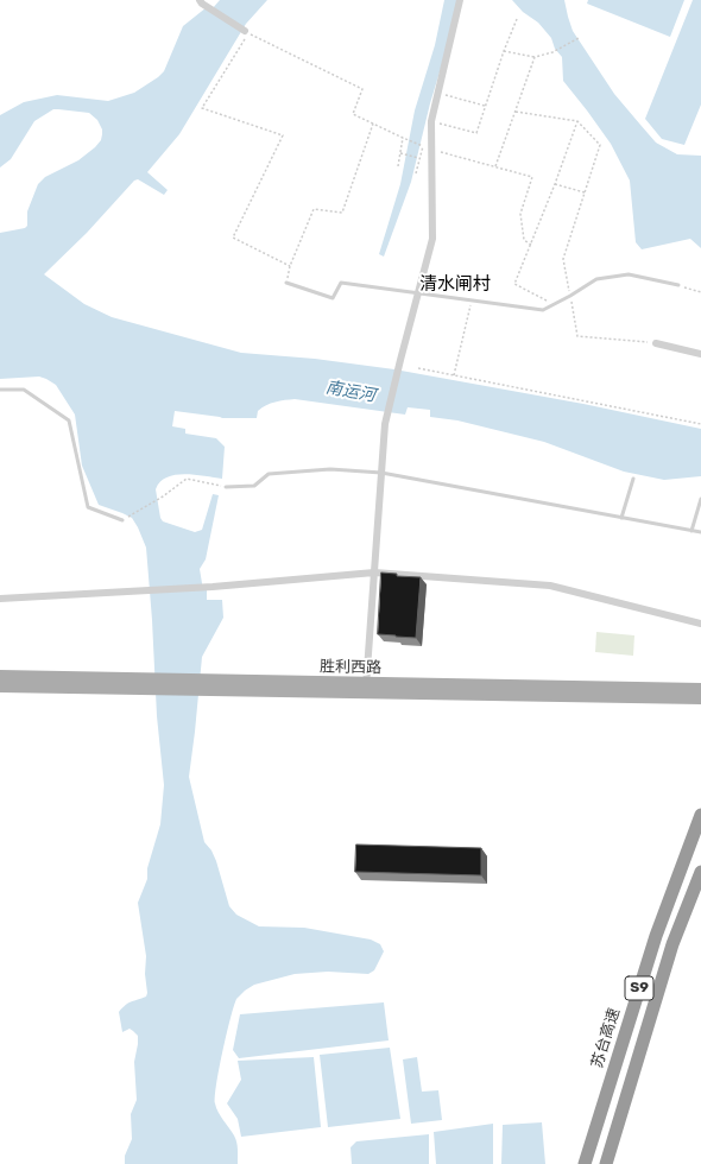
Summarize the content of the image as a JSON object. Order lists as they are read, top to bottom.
{
  "streets": {
    "highway": ["S9", "苏台高速"],
    "main road": ["胜利西路"]
  },
  "districts": ["清水闸村"],
  "water": ["南运河"]
}
